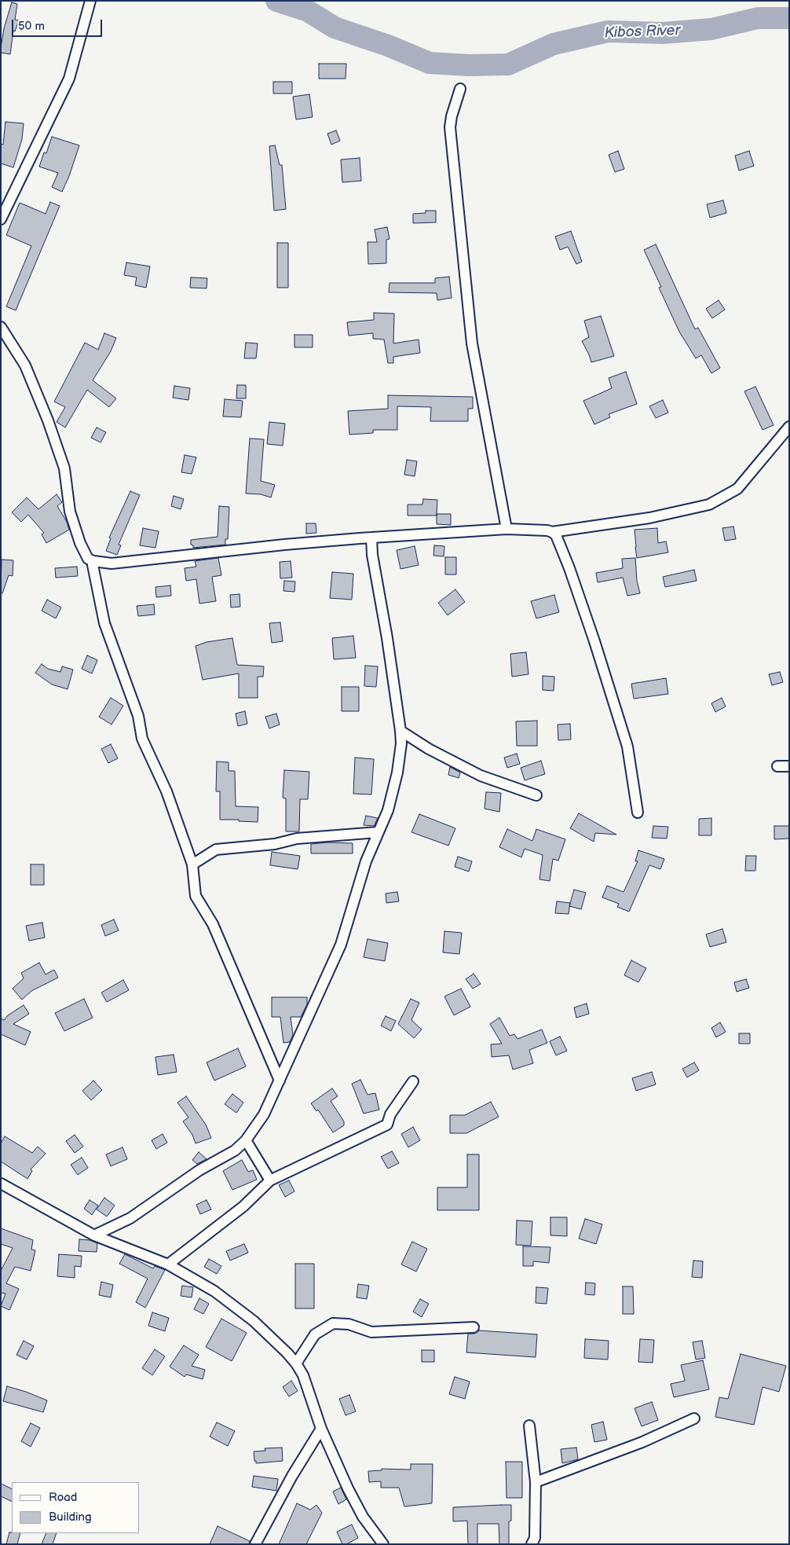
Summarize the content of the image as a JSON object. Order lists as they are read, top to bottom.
{
  "water": ["Kibos River"],
  "legend": ["Road", "Building"],
  "scale_bar": "50 m"
}
